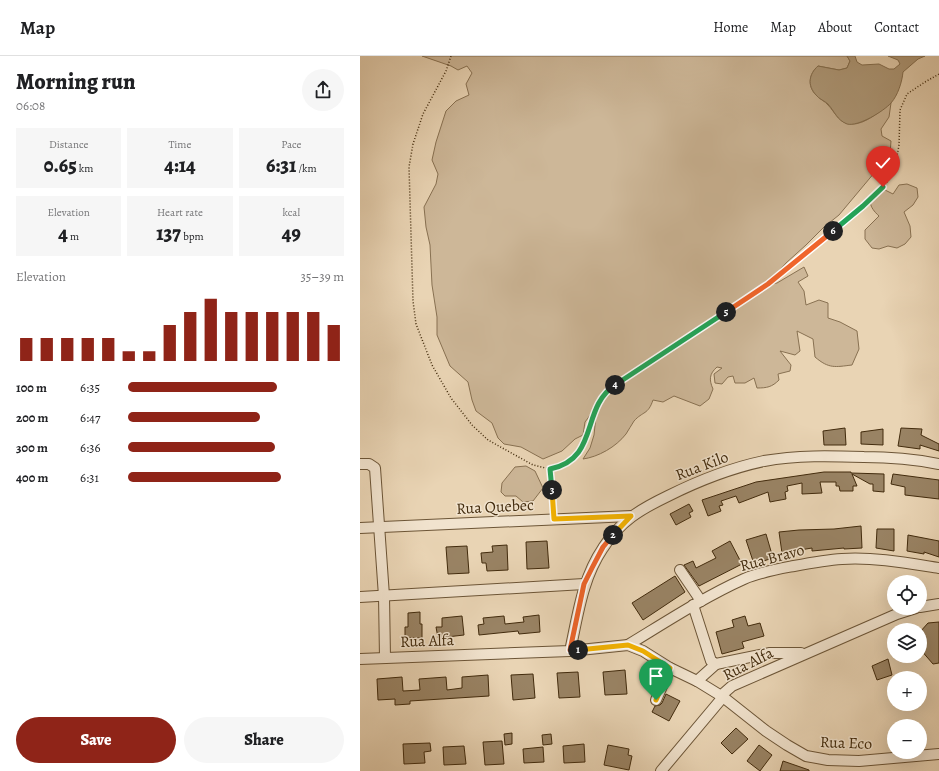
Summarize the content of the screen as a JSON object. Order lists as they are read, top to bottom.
{
  "streets": {
    "street": [
      "Rua Kilo",
      "Rua Quebec",
      "Rua Bravo",
      "Rua Alfa",
      "Rua Eco"
    ]
  },
  "crossings": [
    ["Rua Kilo", "Rua Quebec"],
    ["Rua Kilo", "Rua Alfa"],
    ["Rua Bravo", "Rua Alfa"],
    ["Rua Alfa", "Rua Eco"]
  ],
  "page": {
    "header": "Map",
    "nav": [
      "Home",
      "Map",
      "About",
      "Contact"
    ],
    "heading": ["Morning run", "06:08"],
    "stats": [
      ["Distance", "0.65 km"],
      ["Time", "4:14"],
      ["Pace", "6:31 /km"],
      ["Elevation", "4 m"],
      ["Heart rate", "137 bpm"],
      ["kcal", "49"]
    ],
    "pins": [
      "6",
      "5",
      "4",
      "3",
      "2",
      "1"
    ],
    "chart": ["Elevation", "35–39 m"],
    "list": [
      {
        "name": "100 m",
        "note": "6:35"
      },
      {
        "name": "200 m",
        "note": "6:47"
      },
      {
        "name": "300 m",
        "note": "6:36"
      },
      {
        "name": "400 m",
        "note": "6:31"
      }
    ],
    "map_buttons": ["+", "−"],
    "buttons": ["Save", "Share"]
  }
}
